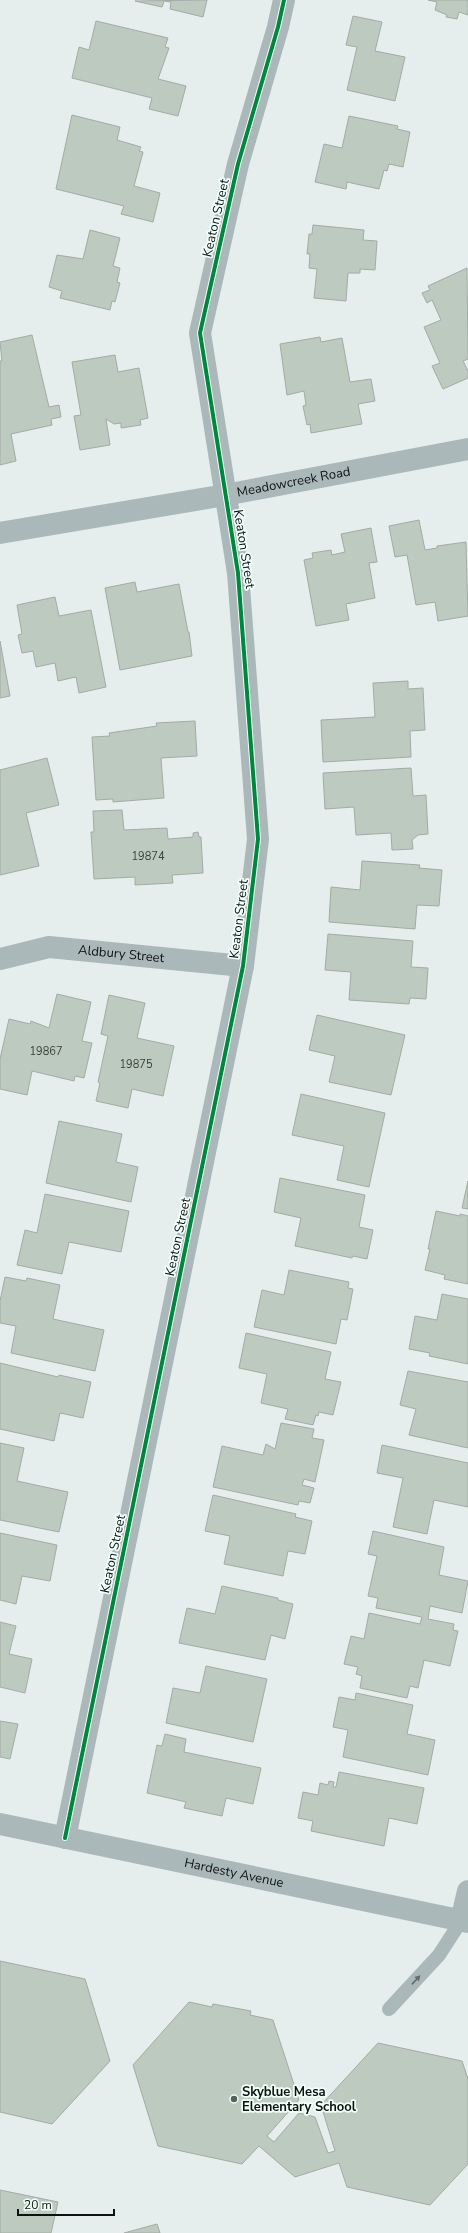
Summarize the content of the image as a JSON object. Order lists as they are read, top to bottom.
{
  "streets": {
    "street": [
      "Keaton Street",
      "Meadowcreek Road",
      "Aldbury Street",
      "Hardesty Avenue"
    ]
  },
  "crossings": [
    ["Keaton Street", "Meadowcreek Road"],
    ["Keaton Street", "Aldbury Street"],
    ["Keaton Street", "Hardesty Avenue"]
  ],
  "places": ["Skyblue Mesa Elementary School"],
  "house_numbers": ["19874", "19867", "19875"],
  "scale_bar": "20 m"
}
